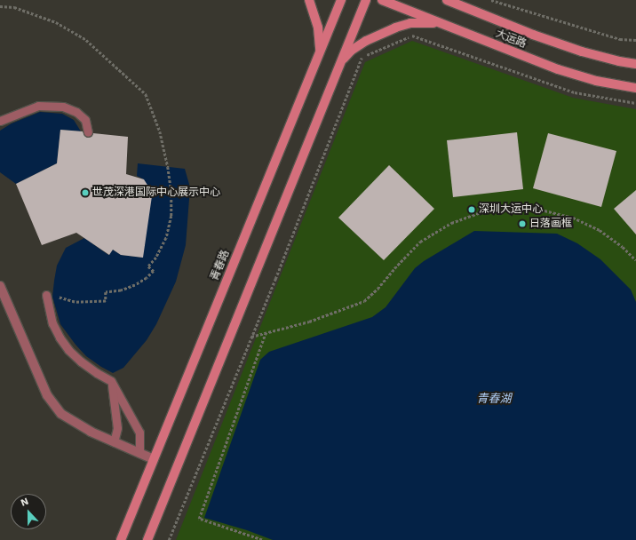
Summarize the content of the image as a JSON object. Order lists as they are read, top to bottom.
{
  "streets": {
    "street": ["大运路", "青春路"]
  },
  "water": ["青春湖"],
  "places": ["世茂深港国际中心展示中心", "深圳大运中心", "日落画框"],
  "north": "top"
}
